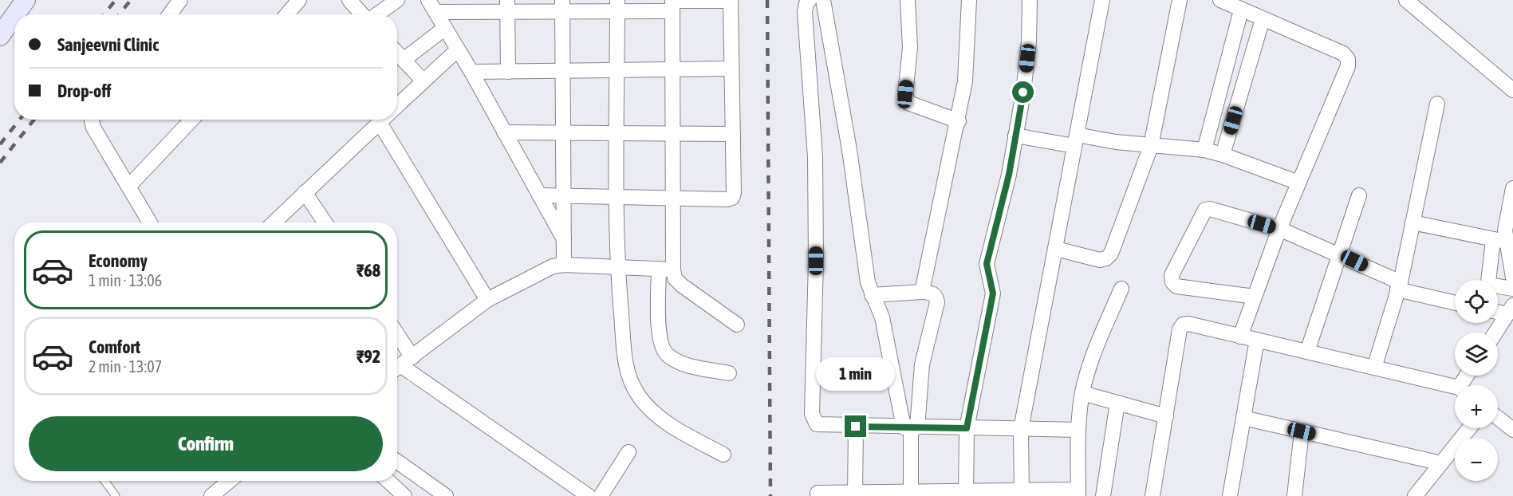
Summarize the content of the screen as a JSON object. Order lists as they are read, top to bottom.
{
  "page": {
    "banner": ["Sanjeevni Clinic", "Drop-off"],
    "list": [
      {
        "name": "Economy",
        "note": "1 min · 13:06",
        "value": "₹68"
      },
      {
        "name": "Comfort",
        "note": "2 min · 13:07",
        "value": "₹92"
      }
    ],
    "map_buttons": ["+", "−"],
    "bubble": "1 min",
    "buttons": "Confirm"
  }
}
